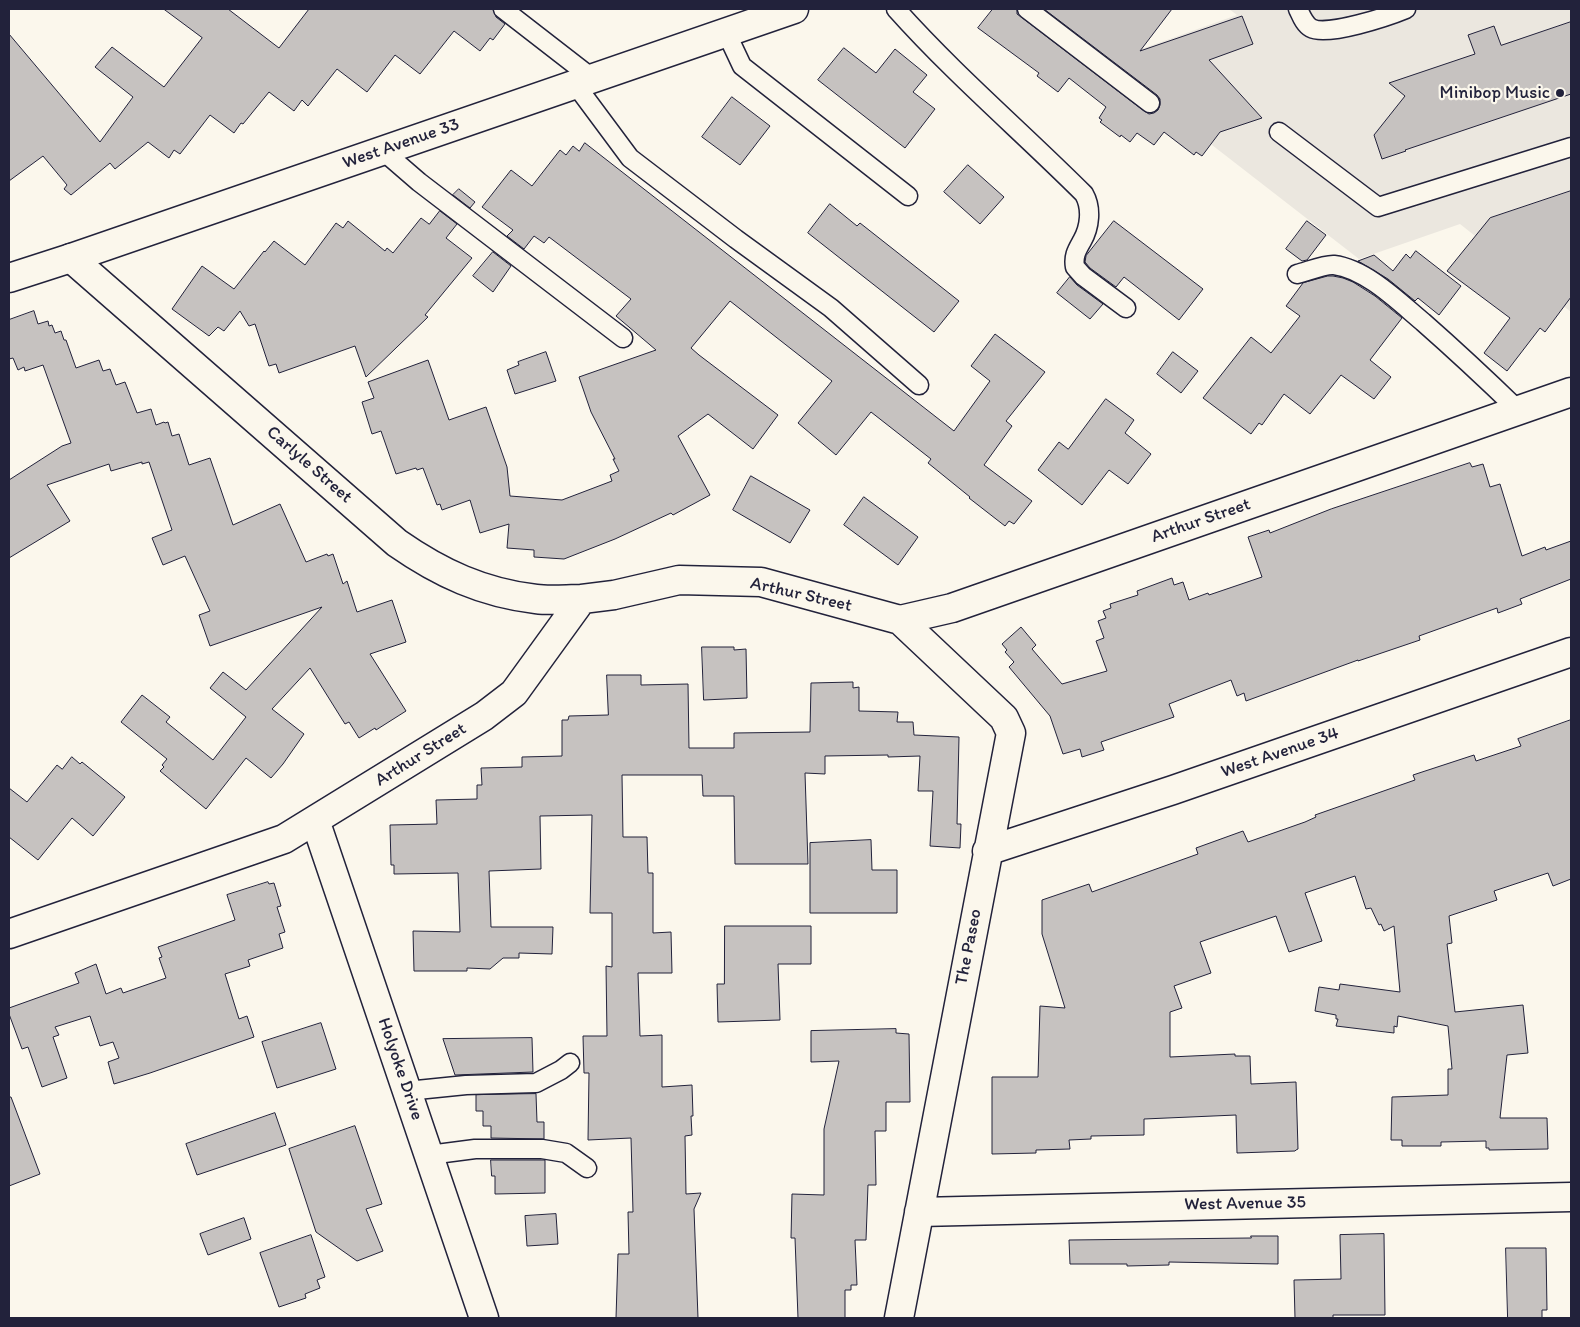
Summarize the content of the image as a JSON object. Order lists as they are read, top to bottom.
{
  "streets": {
    "street": [
      "West Avenue 33",
      "Carlyle Street",
      "Arthur Street",
      "West Avenue 34",
      "The Paseo",
      "Holyoke Drive",
      "West Avenue 35"
    ]
  },
  "crossings": [
    ["West Avenue 33", "Carlyle Street"],
    ["Carlyle Street", "Arthur Street"],
    ["Arthur Street", "The Paseo"],
    ["Arthur Street", "Holyoke Drive"],
    ["West Avenue 34", "The Paseo"],
    ["The Paseo", "West Avenue 35"]
  ],
  "places": ["Minibop Music"]
}
